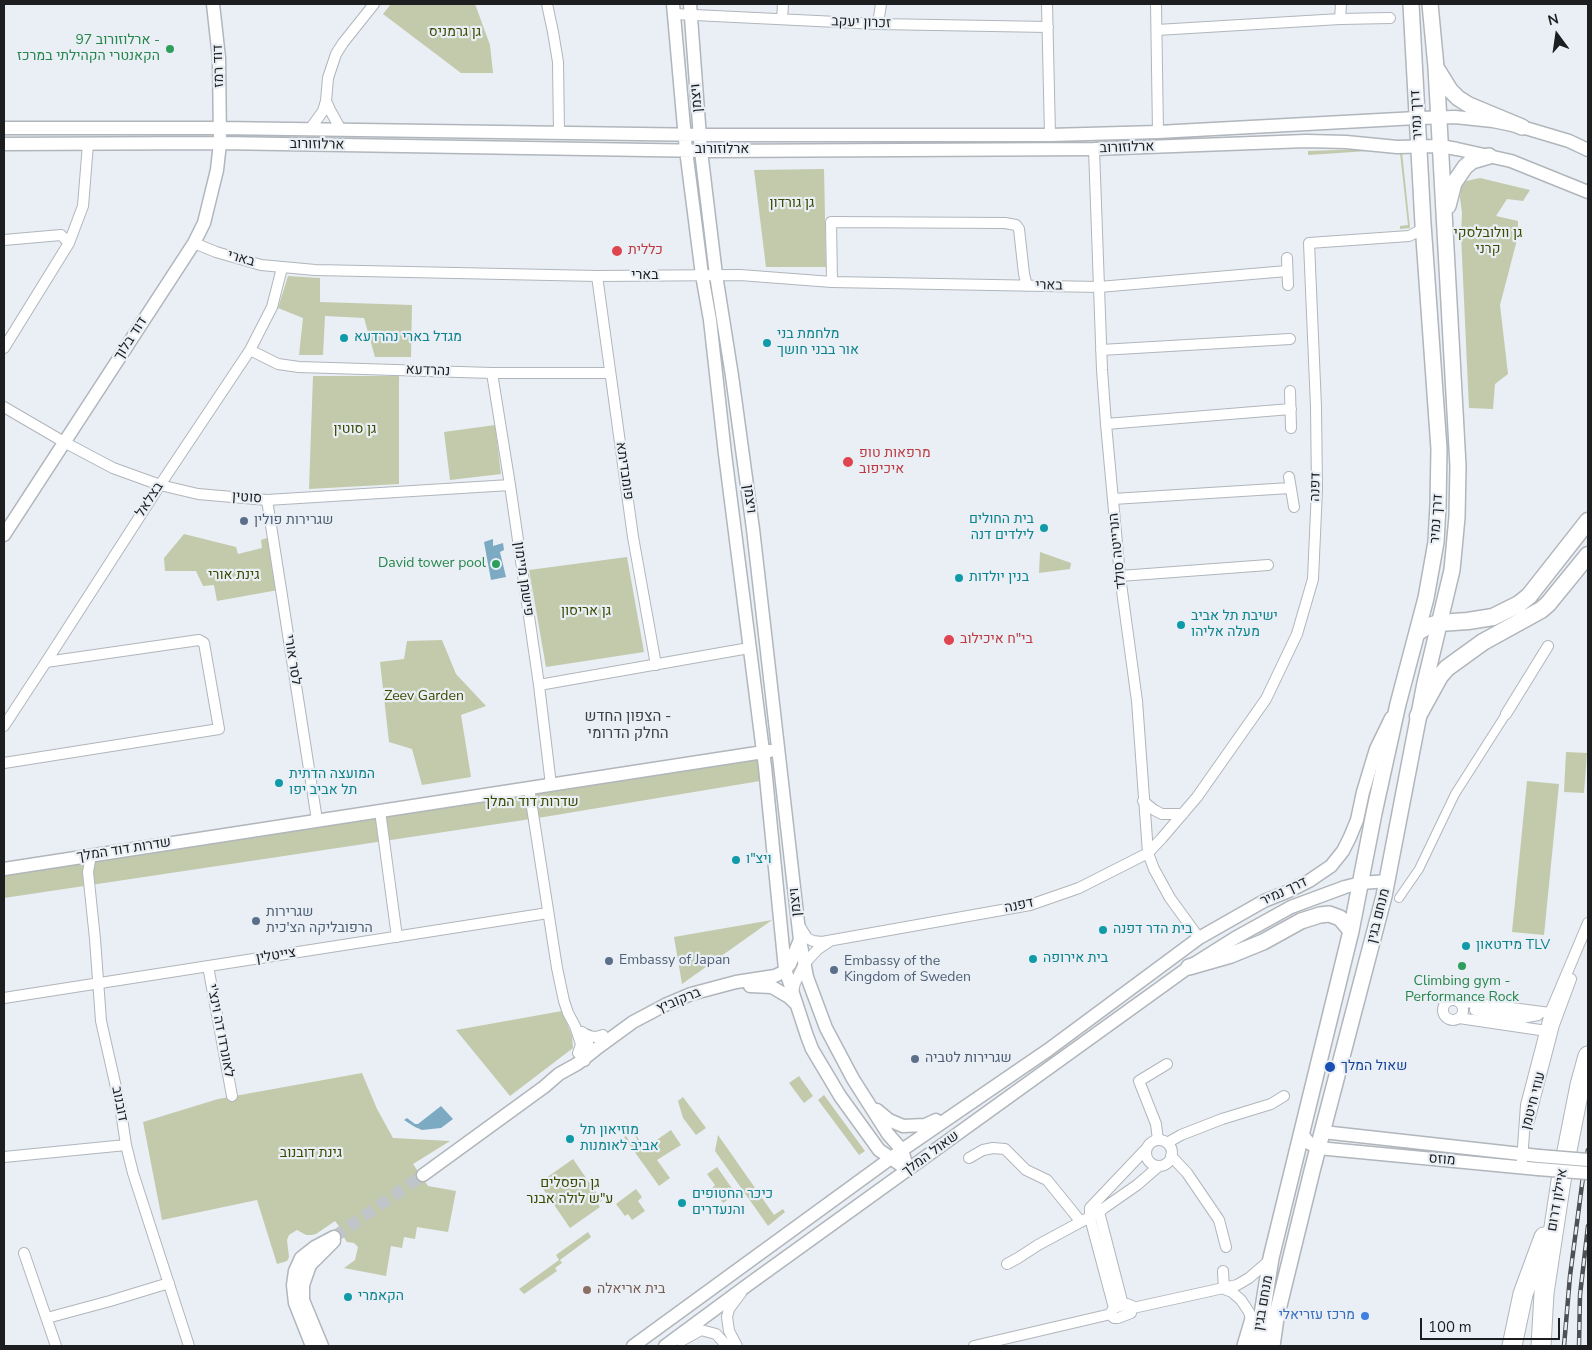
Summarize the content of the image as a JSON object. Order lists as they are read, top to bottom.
{
  "streets": {
    "highway": ["איילון דרום"],
    "main road": ["דרך נמיר", "מנחם בגין"],
    "street": [
      "זכרון יעקב",
      "דוד רמז",
      "ויצמן",
      "ארלוזורוב",
      "בארי",
      "דוד בלוך",
      "נהרדעא",
      "פומבדיתא",
      "דפנה",
      "סוטין",
      "בצלאל",
      "הנרייטה סולד",
      "פישמן מיימון",
      "לסר אורי",
      "שדרות דוד המלך",
      "צייטלין",
      "ברקוביץ",
      "לאונרדו דה וינצ'י",
      "עוזי חיטמן",
      "דובנוב",
      "שאול המלך",
      "מוזס"
    ]
  },
  "crossings": [
    ["זכרון יעקב", "ויצמן"],
    ["דוד רמז", "ארלוזורוב"],
    ["דוד רמז", "דוד בלוך"],
    ["ויצמן", "ארלוזורוב"],
    ["ויצמן", "בארי"],
    ["ויצמן", "דפנה"],
    ["ויצמן", "שדרות דוד המלך"],
    ["ויצמן", "ברקוביץ"],
    ["ויצמן", "שאול המלך"],
    ["דרך נמיר", "ארלוזורוב"],
    ["דרך נמיר", "דפנה"],
    ["דרך נמיר", "הנרייטה סולד"],
    ["דרך נמיר", "מנחם בגין"],
    ["דרך נמיר", "שאול המלך"],
    ["ארלוזורוב", "דוד בלוך"],
    ["ארלוזורוב", "הנרייטה סולד"],
    ["בארי", "דוד בלוך"],
    ["בארי", "פומבדיתא"],
    ["בארי", "בצלאל"],
    ["בארי", "הנרייטה סולד"],
    ["דוד בלוך", "סוטין"],
    ["נהרדעא", "פומבדיתא"],
    ["נהרדעא", "בצלאל"],
    ["נהרדעא", "פישמן מיימון"],
    ["דפנה", "הנרייטה סולד"],
    ["סוטין", "בצלאל"],
    ["סוטין", "פישמן מיימון"],
    ["סוטין", "לסר אורי"],
    ["הנרייטה סולד", "שאול המלך"],
    ["פישמן מיימון", "שדרות דוד המלך"],
    ["לסר אורי", "שדרות דוד המלך"],
    ["שדרות דוד המלך", "דובנוב"],
    ["מנחם בגין", "שאול המלך"],
    ["מנחם בגין", "מוזס"],
    ["צייטלין", "לאונרדו דה וינצ'י"],
    ["צייטלין", "דובנוב"],
    ["עוזי חיטמן", "מוזס"]
  ],
  "districts": ["הצפון החדש - החלק הדרומי"],
  "parks": [
    "גן גרמניס",
    "גן גורדון",
    "גן וולובלסקי קרני",
    "גן סוטין",
    "גינת אורי",
    "גן אריסון",
    "Zeev Garden",
    "שדרות דוד המלך",
    "גינת דובנוב",
    "גן הפסלים ע\"ש לולה אבנר"
  ],
  "places": [
    "ארלוזורוב 97 - הקאנטרי הקהילתי במרכז",
    "כללית",
    "מגדל בארי נהרדעא",
    "מלחמת בני אור בבני חושך",
    "מרפאות טופ איכיפוב",
    "שגרירות פולין",
    "בית החולים לילדים דנה",
    "David tower pool",
    "בנין יולדות",
    "ישיבת תל אביב מעלה אליהו",
    "בי\"ח איכילוב",
    "המועצה הדתית תל אביב יפו",
    "ויצ\"ו",
    "שגרירות הרפובליקה הצ'כית",
    "בית הדר דפנה",
    "מידטאון TLV",
    "בית אירופה",
    "Embassy of Japan",
    "Climbing gym - Performance Rock",
    "Embassy of the Kingdom of Sweden",
    "שגרירות לטביה",
    "שאול המלך",
    "מוזיאון תל אביב לאומנות",
    "כיכר החטופים והנעדרים",
    "בית אריאלה",
    "הקאמרי",
    "מרכז עזריאלי"
  ],
  "scale_bar": "100 m",
  "north": "top"
}
